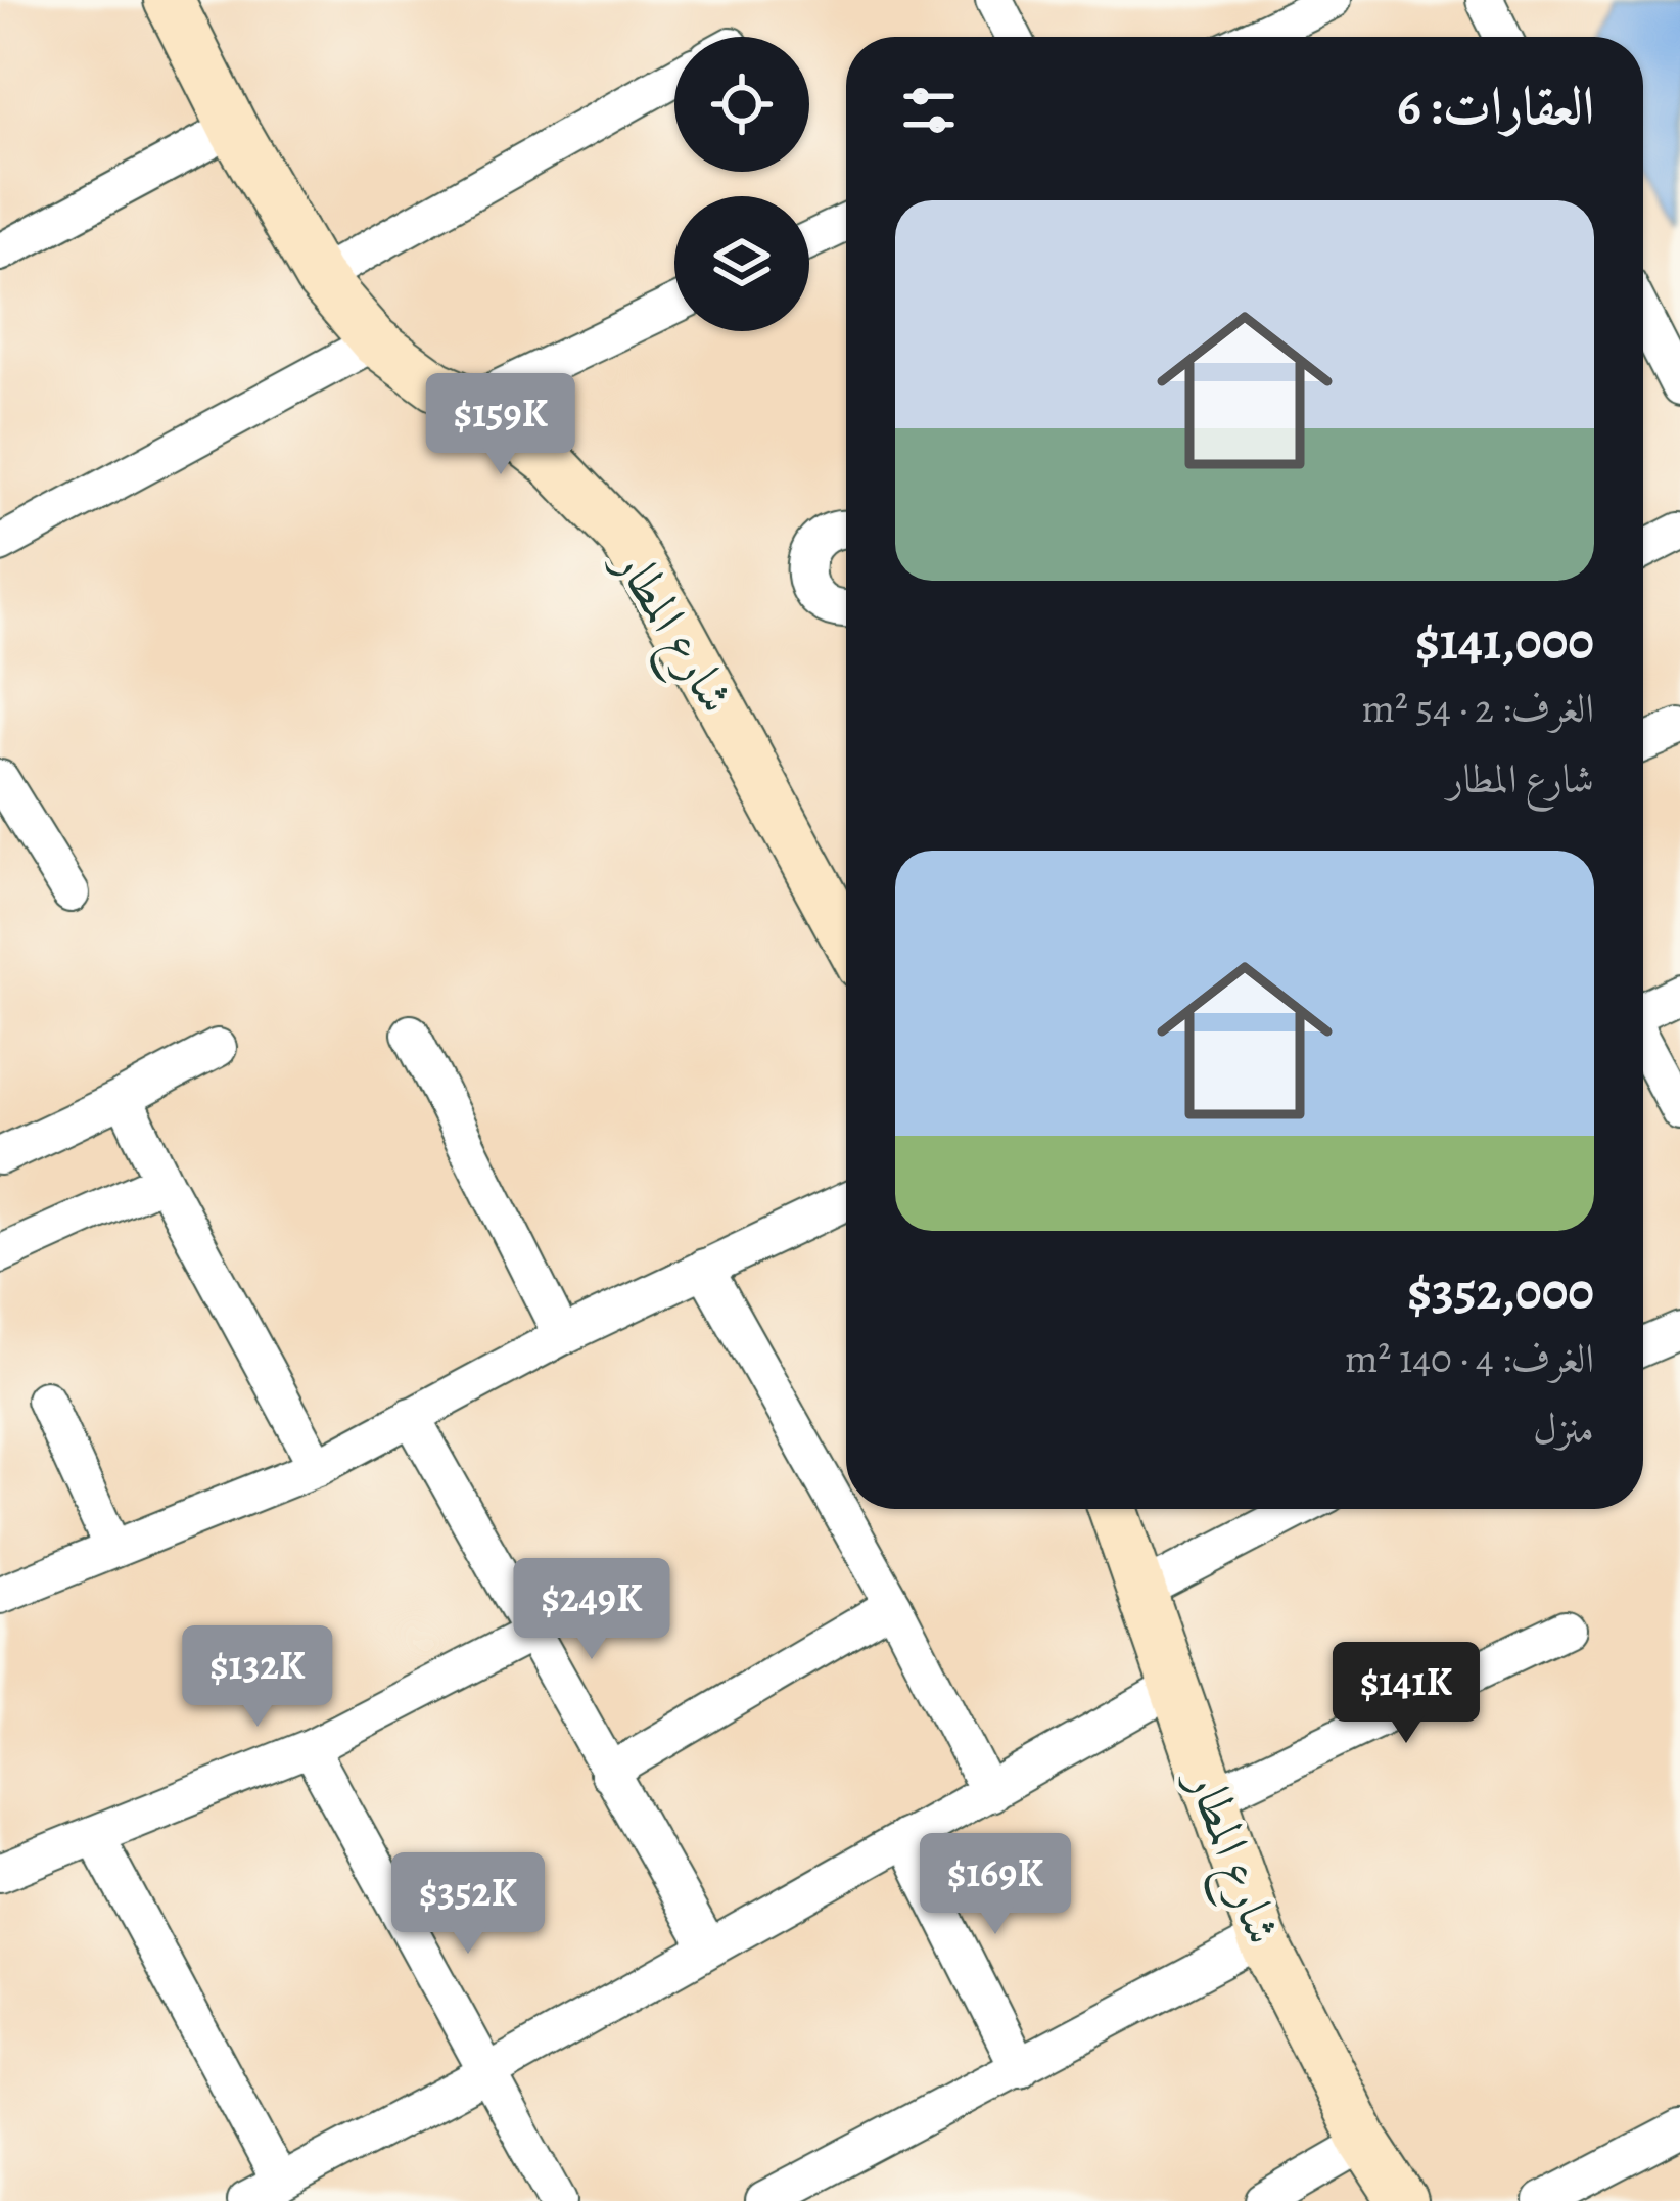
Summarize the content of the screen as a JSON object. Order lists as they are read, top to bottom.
{
  "streets": {
    "street": ["شارع المطار"]
  },
  "page": {
    "heading": "العقارات: 6",
    "list": [
      {
        "name": "$141,000",
        "note": "الغرف: 2 · 54 m² · شارع المطار"
      },
      {
        "name": "$352,000",
        "note": "الغرف: 4 · 140 m² · منزل"
      }
    ],
    "price": [
      "$159K",
      "$249K",
      "$132K",
      "$141K",
      "$169K",
      "$352K"
    ]
  }
}
